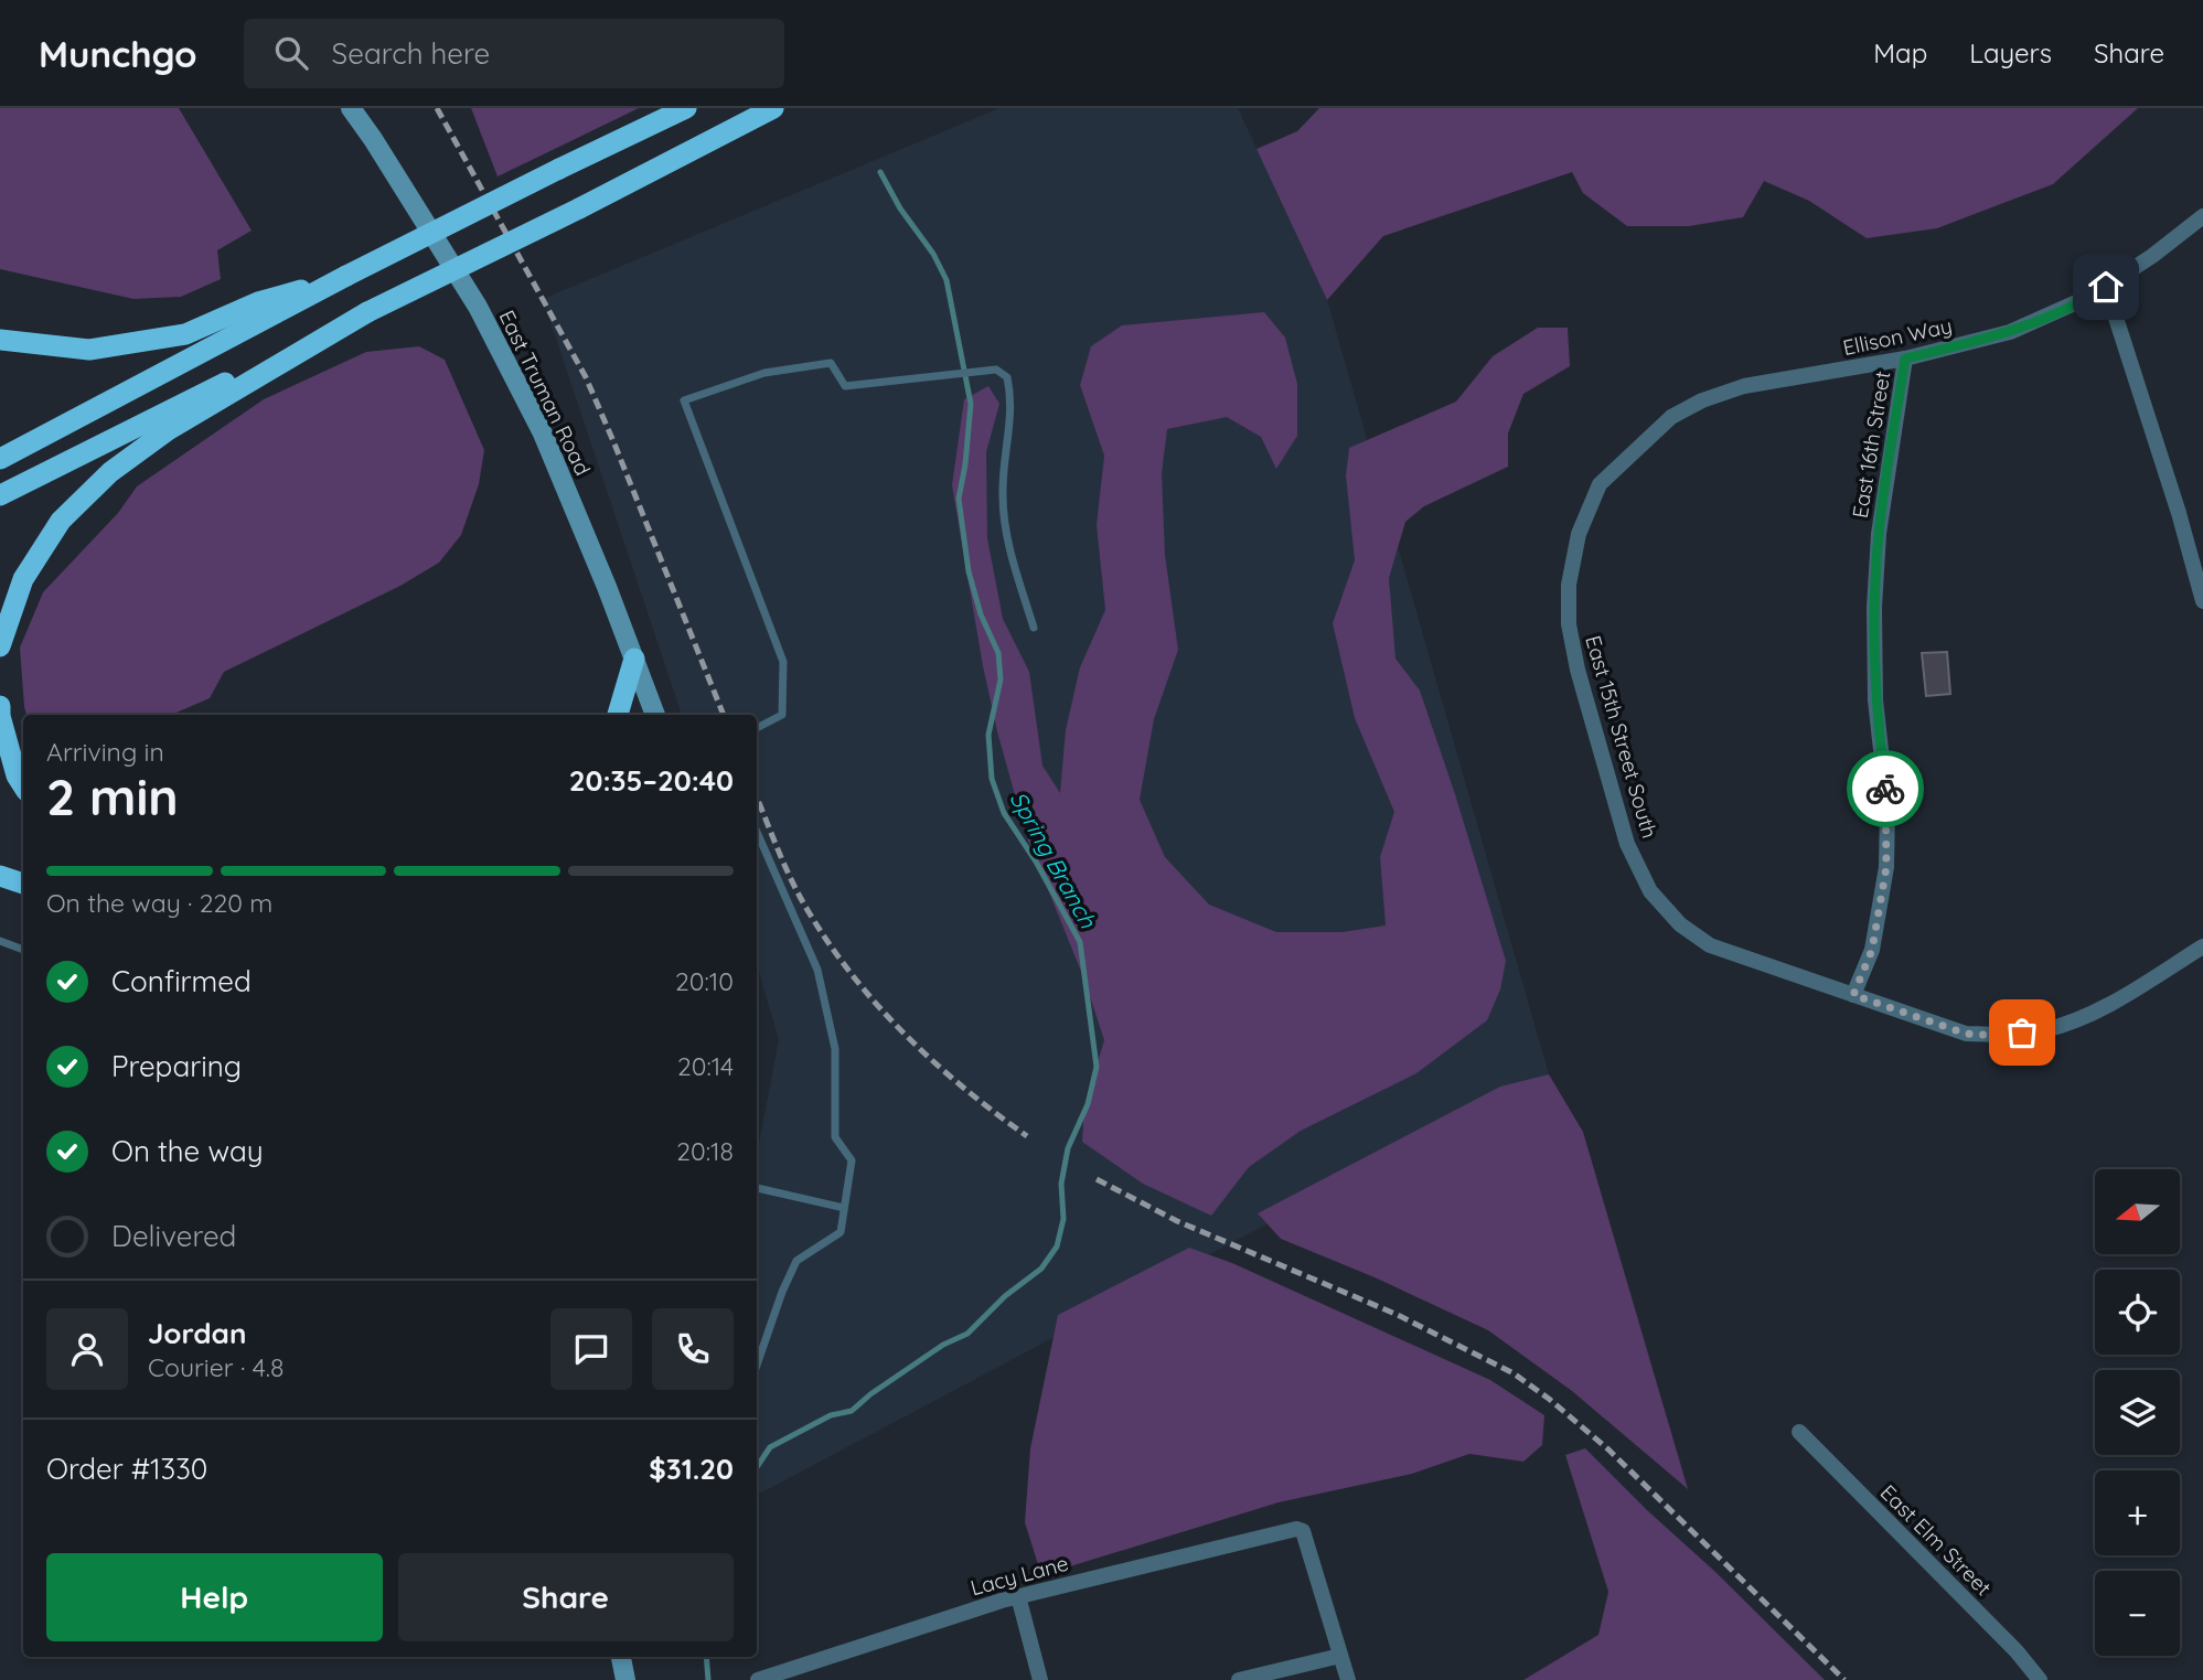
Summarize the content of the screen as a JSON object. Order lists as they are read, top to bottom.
{
  "streets": {
    "main road": ["East Truman Road"],
    "street": [
      "Ellison Way",
      "East 16th Street",
      "East 15th Street South",
      "East Elm Street",
      "Lacy Lane"
    ]
  },
  "crossings": [
    ["Ellison Way", "East 16th Street"],
    ["Ellison Way", "East 15th Street South"],
    ["East 16th Street", "East 15th Street South"]
  ],
  "water": ["Spring Branch"],
  "north": "left",
  "page": {
    "header": "Munchgo",
    "search": "Search here",
    "nav": ["Map", "Layers", "Share"],
    "heading": ["2 min", "Arriving in", "20:35–20:40"],
    "panel": [
      "Jordan",
      "Courier · 4.8",
      "Order #1330",
      "$31.20"
    ],
    "bar": "On the way · 220 m",
    "list": [
      ["Confirmed", "20:10"],
      ["Preparing", "20:14"],
      ["On the way", "20:18"],
      "Delivered"
    ],
    "map_buttons": ["+", "−"],
    "buttons": ["Help", "Share"]
  }
}
